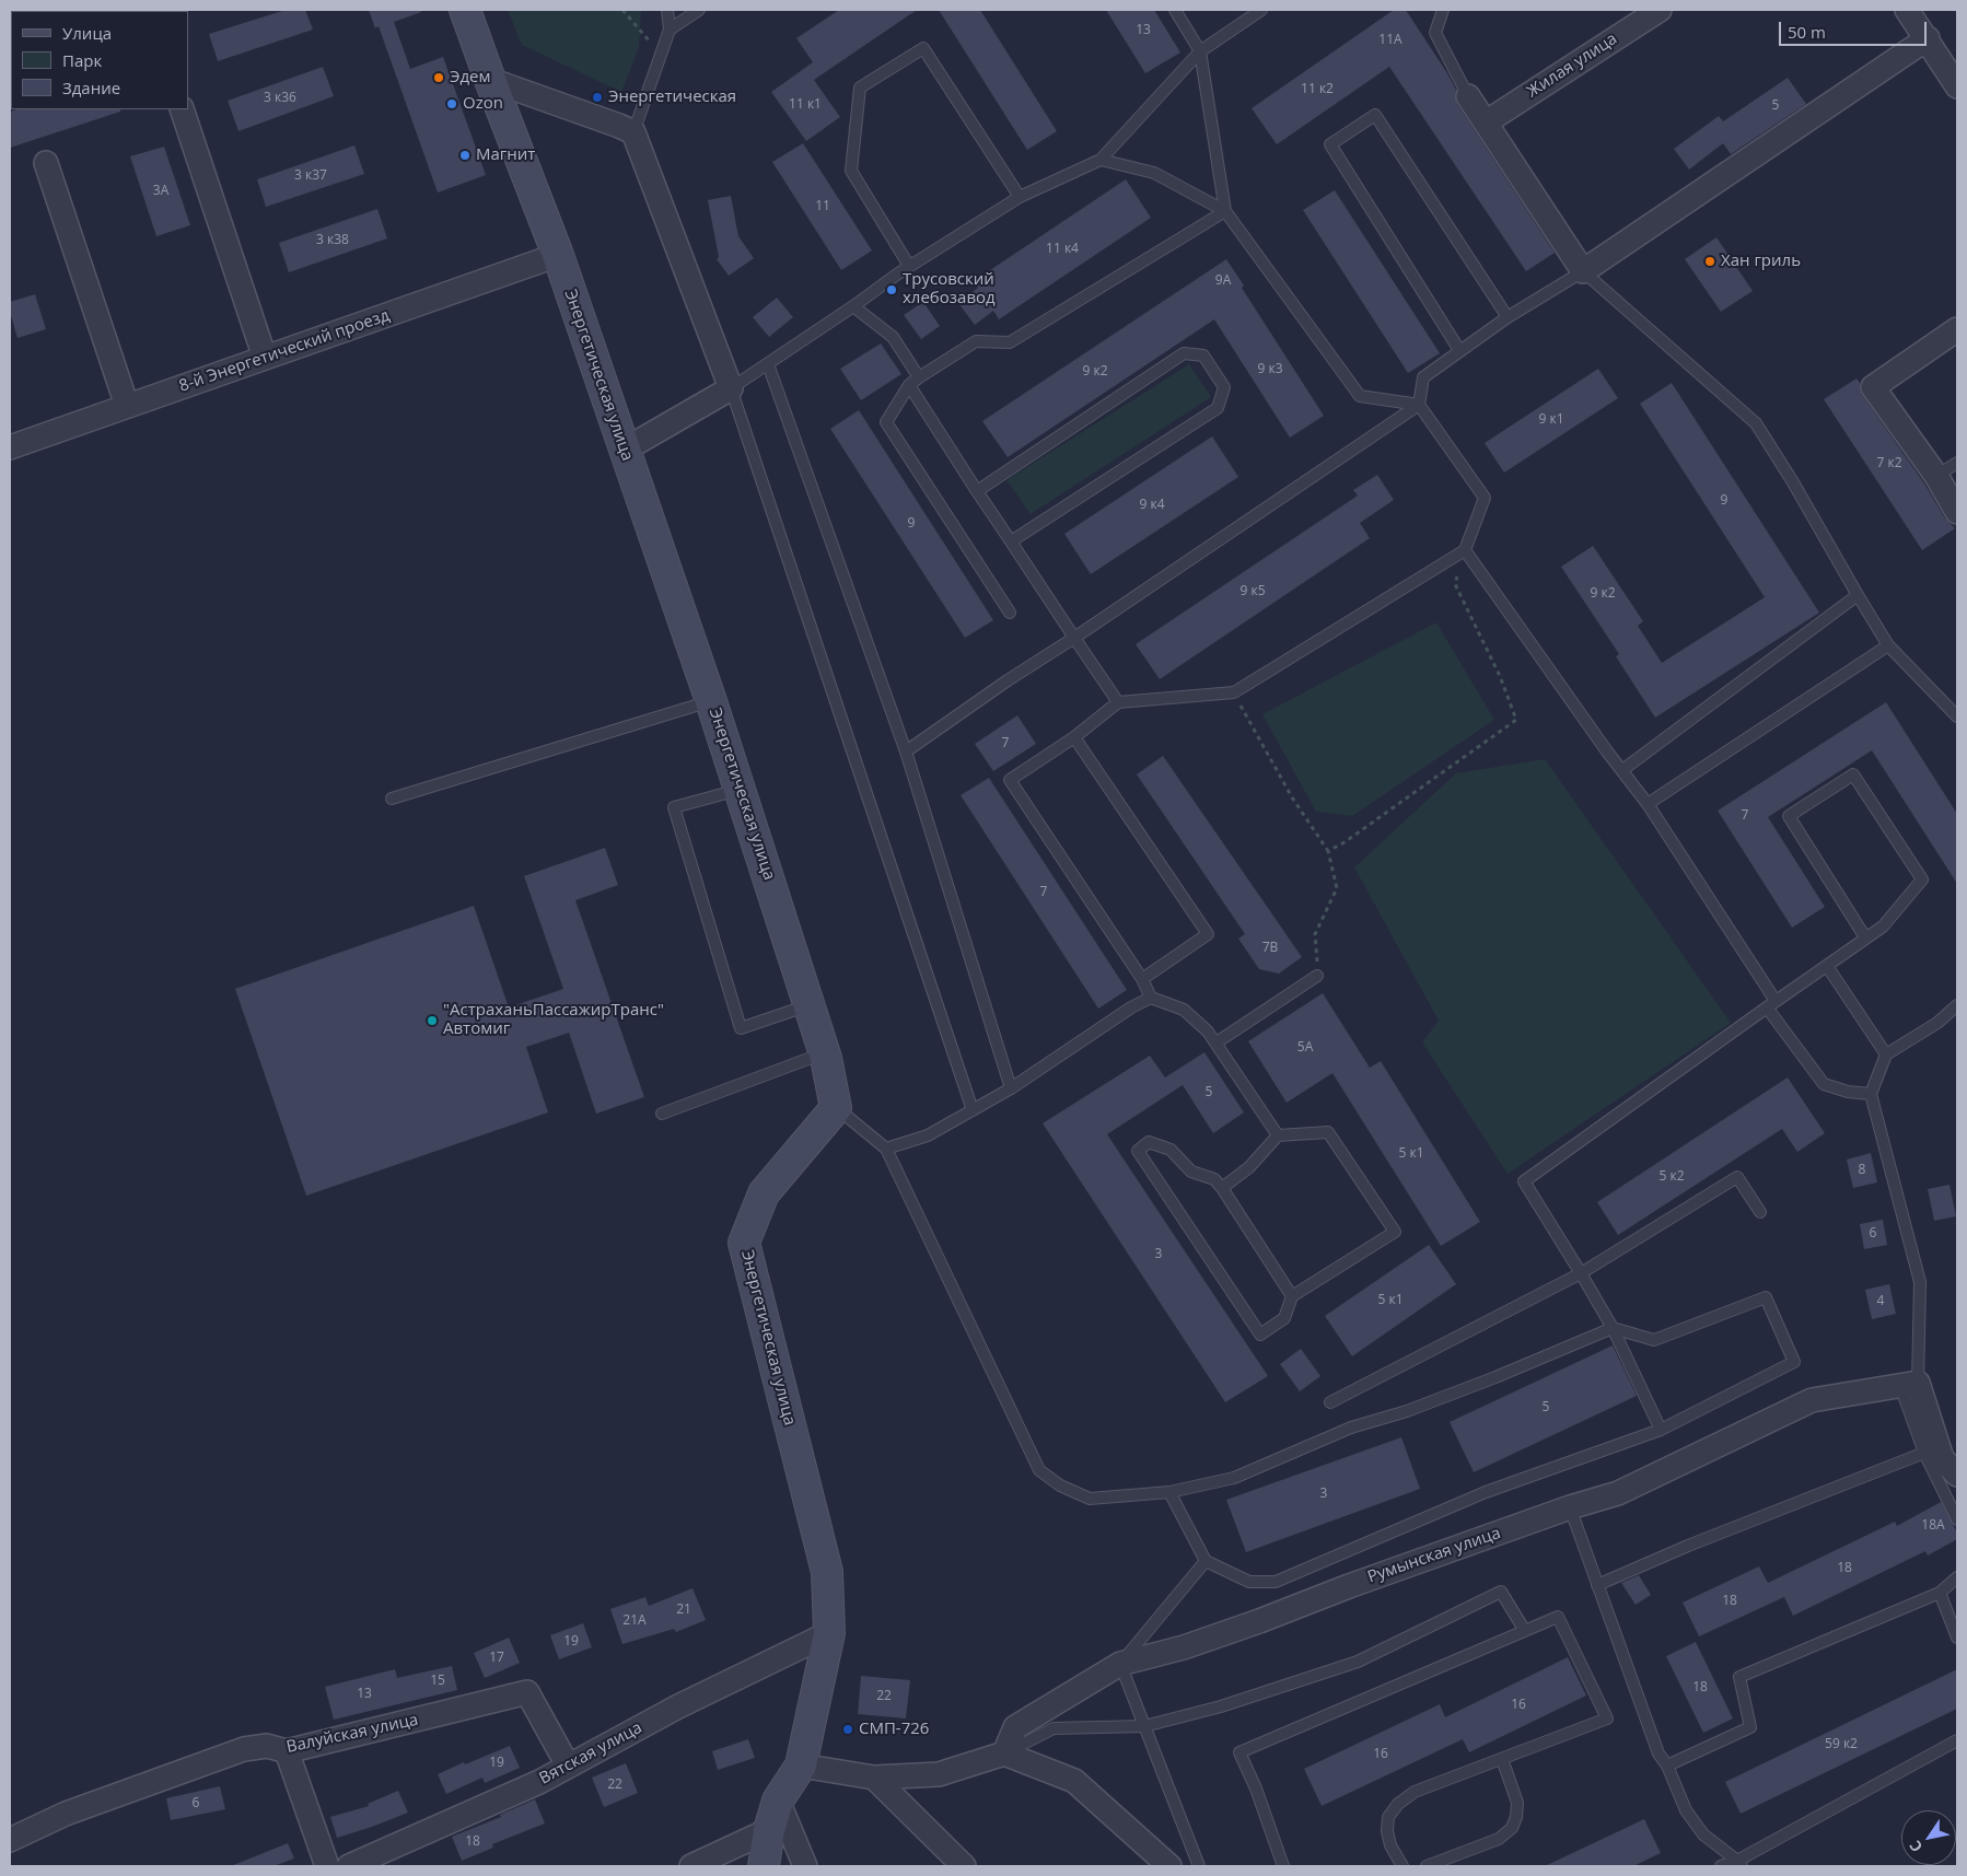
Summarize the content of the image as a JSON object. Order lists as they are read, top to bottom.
{
  "streets": {
    "street": [
      "Жилая улица",
      "8-й Энергетический проезд",
      "Энергетическая улица",
      "Румынская улица",
      "Валуйская улица",
      "Вятская улица"
    ]
  },
  "crossings": [
    ["8-й Энергетический проезд", "Энергетическая улица"],
    ["Энергетическая улица", "Вятская улица"],
    ["Валуйская улица", "Вятская улица"]
  ],
  "places": [
    "Эдем",
    "Энергетическая",
    "Ozon",
    "Магнит",
    "Хан гриль",
    "Трусовский хлебозавод",
    "\"АстраханьПассажирТранс\" Автомиг",
    "СМП-726"
  ],
  "house_numbers": [
    "13",
    "11А",
    "11 к2",
    "3 к36",
    "11 к1",
    "5",
    "3 к37",
    "3А",
    "11",
    "3 к38",
    "11 к4",
    "9А",
    "9 к3",
    "9 к2",
    "9 к1",
    "7 к2",
    "9",
    "9 к4",
    "9",
    "9 к5",
    "9 к2",
    "7",
    "7",
    "7",
    "7В",
    "5А",
    "5",
    "5 к1",
    "8",
    "5 к2",
    "6",
    "3",
    "5 к1",
    "4",
    "5",
    "3",
    "18А",
    "18",
    "18",
    "21",
    "21А",
    "19",
    "17",
    "15",
    "18",
    "13",
    "22",
    "16",
    "59 к2",
    "16",
    "19",
    "22",
    "6",
    "18"
  ],
  "legend": ["Улица", "Парк", "Здание"],
  "scale_bar": "50 m",
  "north": "bottom left"
}
